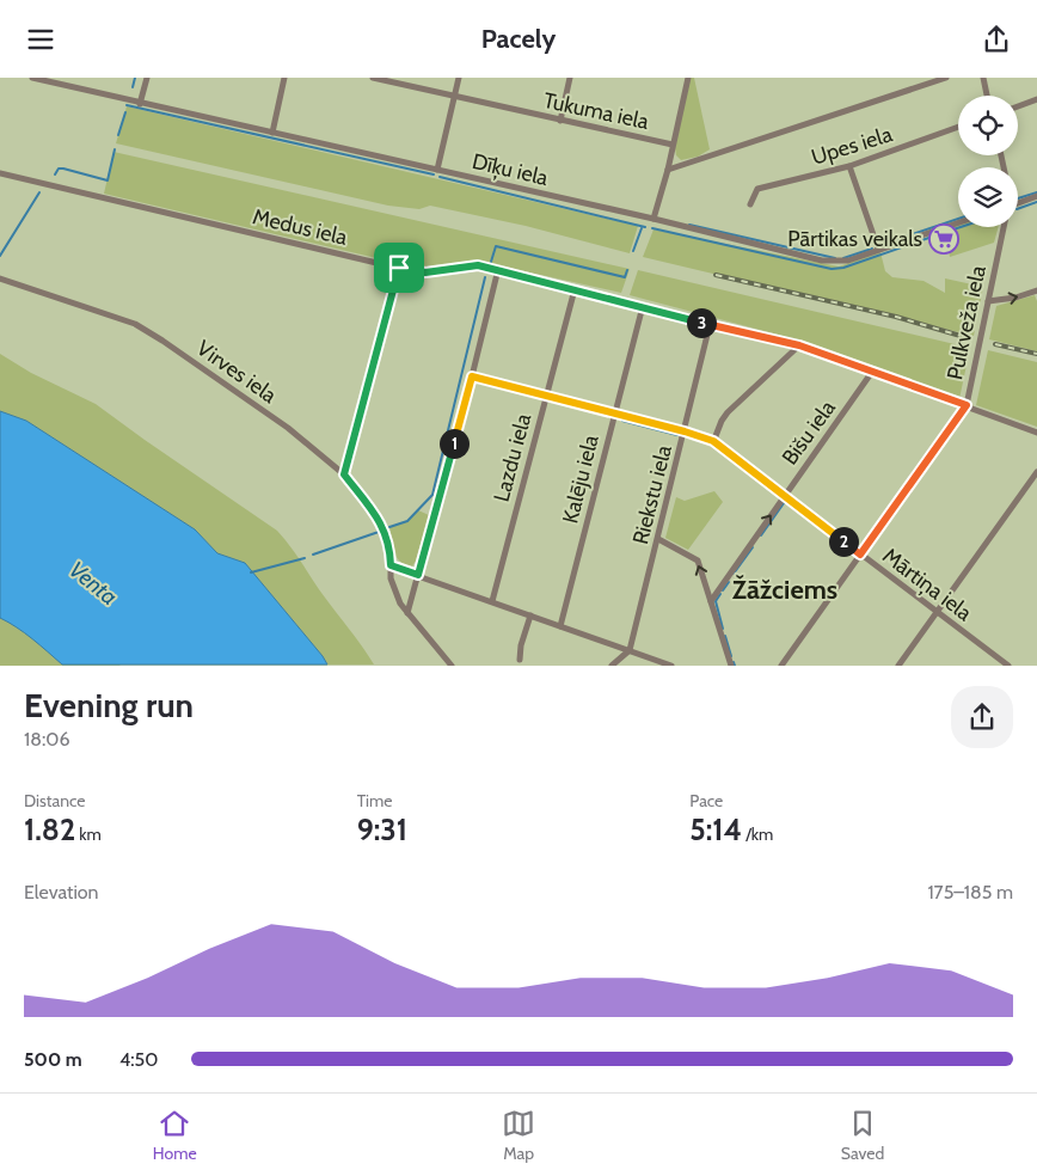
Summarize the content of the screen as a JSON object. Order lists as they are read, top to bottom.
{
  "streets": {
    "street": [
      "Tukuma iela",
      "Upes iela",
      "Dīķu iela",
      "Medus iela",
      "Pulkveža iela",
      "Virves iela",
      "Bišu iela",
      "Lazdu iela",
      "Kalēju iela",
      "Riekstu iela",
      "Mārtiņa iela"
    ]
  },
  "crossings": [
    ["Medus iela", "Pulkveža iela"],
    ["Medus iela", "Bišu iela"],
    ["Medus iela", "Lazdu iela"],
    ["Medus iela", "Kalēju iela"],
    ["Medus iela", "Riekstu iela"],
    ["Pulkveža iela", "Mārtiņa iela"],
    ["Bišu iela", "Mārtiņa iela"],
    ["Lazdu iela", "Mārtiņa iela"],
    ["Kalēju iela", "Mārtiņa iela"],
    ["Riekstu iela", "Mārtiņa iela"]
  ],
  "one_way": ["Bišu iela"],
  "districts": ["Žāžciems"],
  "water": ["Venta"],
  "places": {
    "supermarket": ["Pārtikas veikals"]
  },
  "page": {
    "header": "Pacely",
    "pins": ["3", "1", "2"],
    "heading": ["Evening run", "18:06"],
    "stats": [
      ["Distance", "1.82 km"],
      ["Time", "9:31"],
      ["Pace", "5:14 /km"]
    ],
    "chart": ["Elevation", "175–185 m"],
    "list": [
      {
        "name": "500 m",
        "note": "4:50"
      }
    ],
    "tabs": ["Home", "Map", "Saved"]
  }
}
